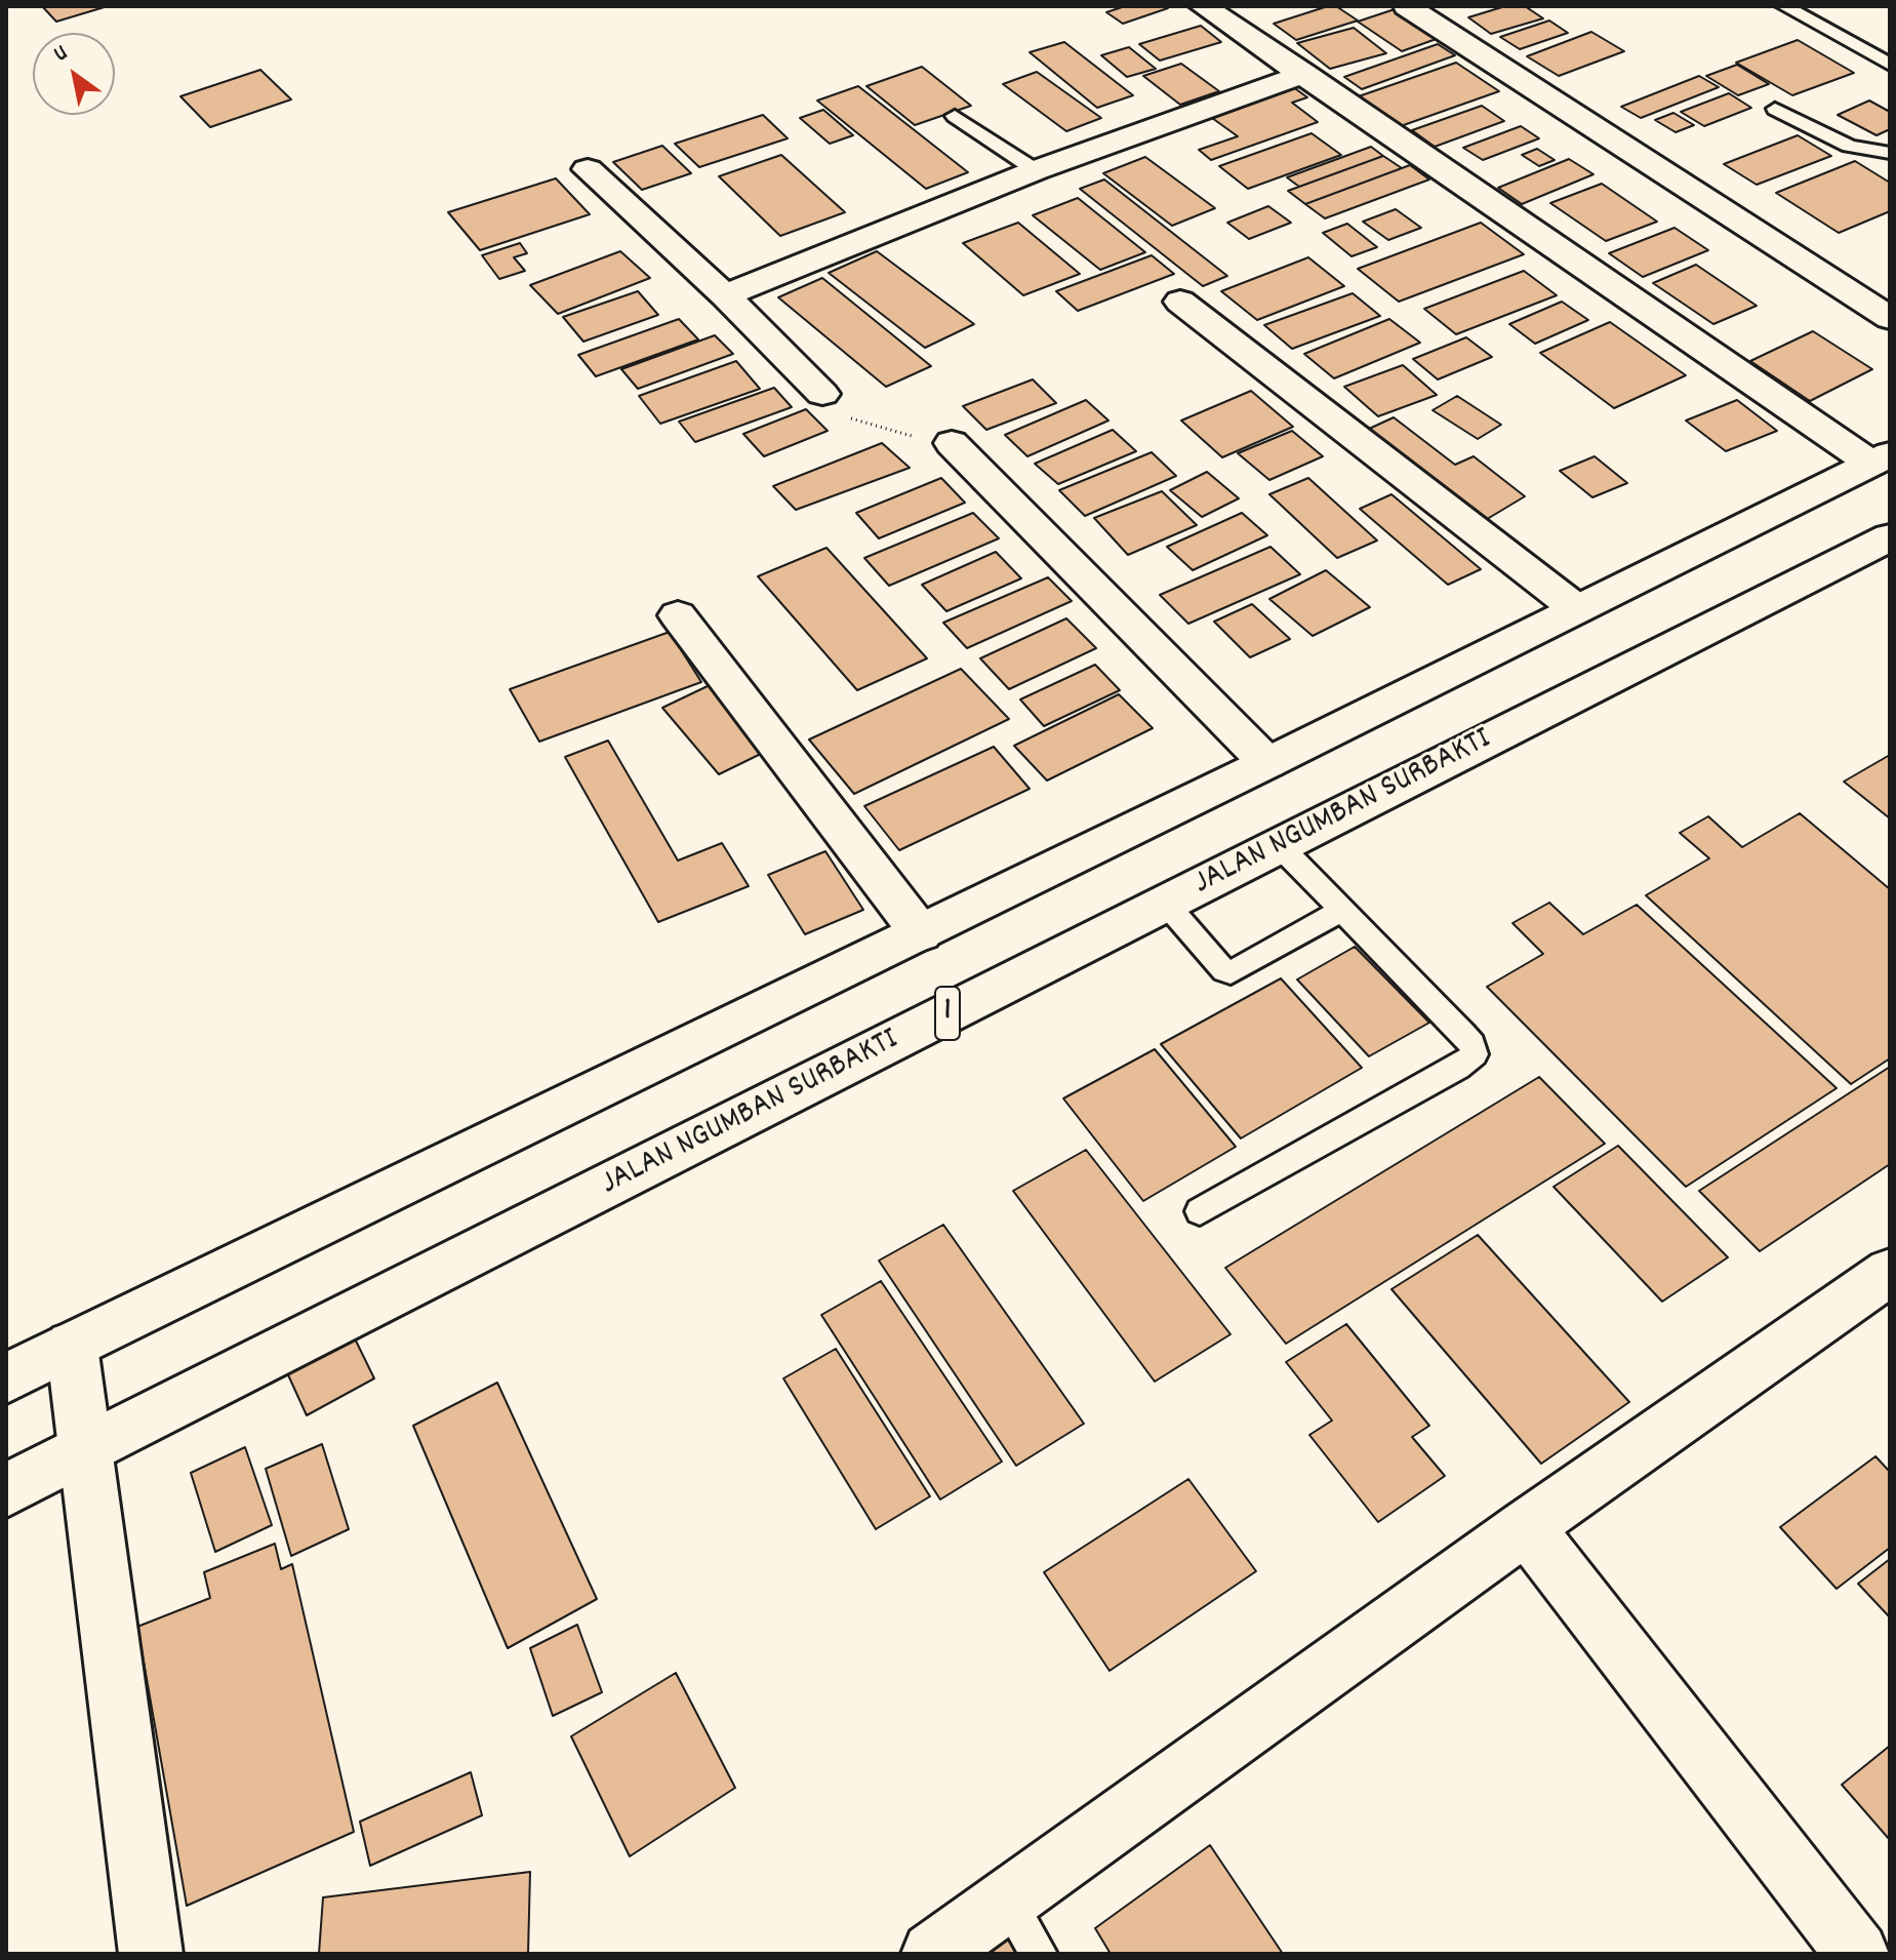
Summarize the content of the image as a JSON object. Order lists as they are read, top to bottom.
{
  "streets": {
    "main road": ["JALAN NGUMBAN SURBAKTI", "1"]
  },
  "north": "top left"
}
